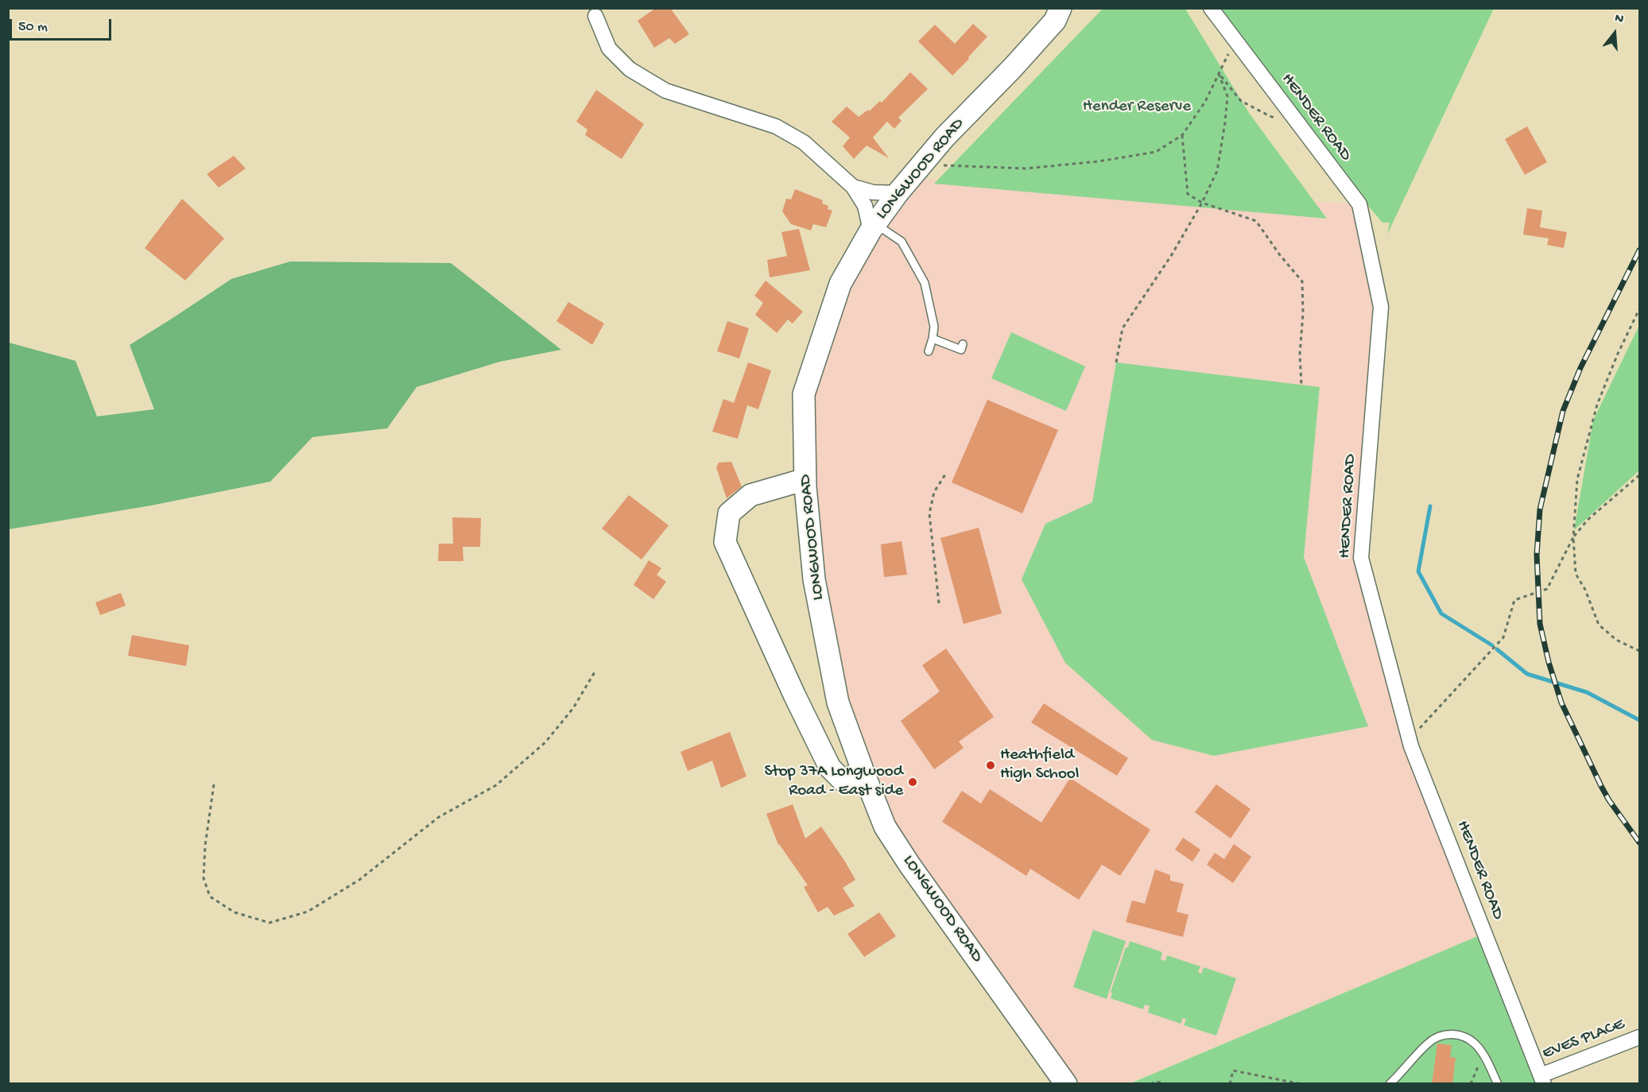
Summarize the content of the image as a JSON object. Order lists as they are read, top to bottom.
{
  "streets": {
    "street": ["HENDER ROAD", "LONGWOOD ROAD", "EVES PLACE"]
  },
  "crossings": [
    ["HENDER ROAD", "EVES PLACE"]
  ],
  "parks": ["Hender Reserve"],
  "places": ["Heathfield High School", "Stop 37A Longwood Road - East side"],
  "scale_bar": "50 m",
  "north": "top"
}
